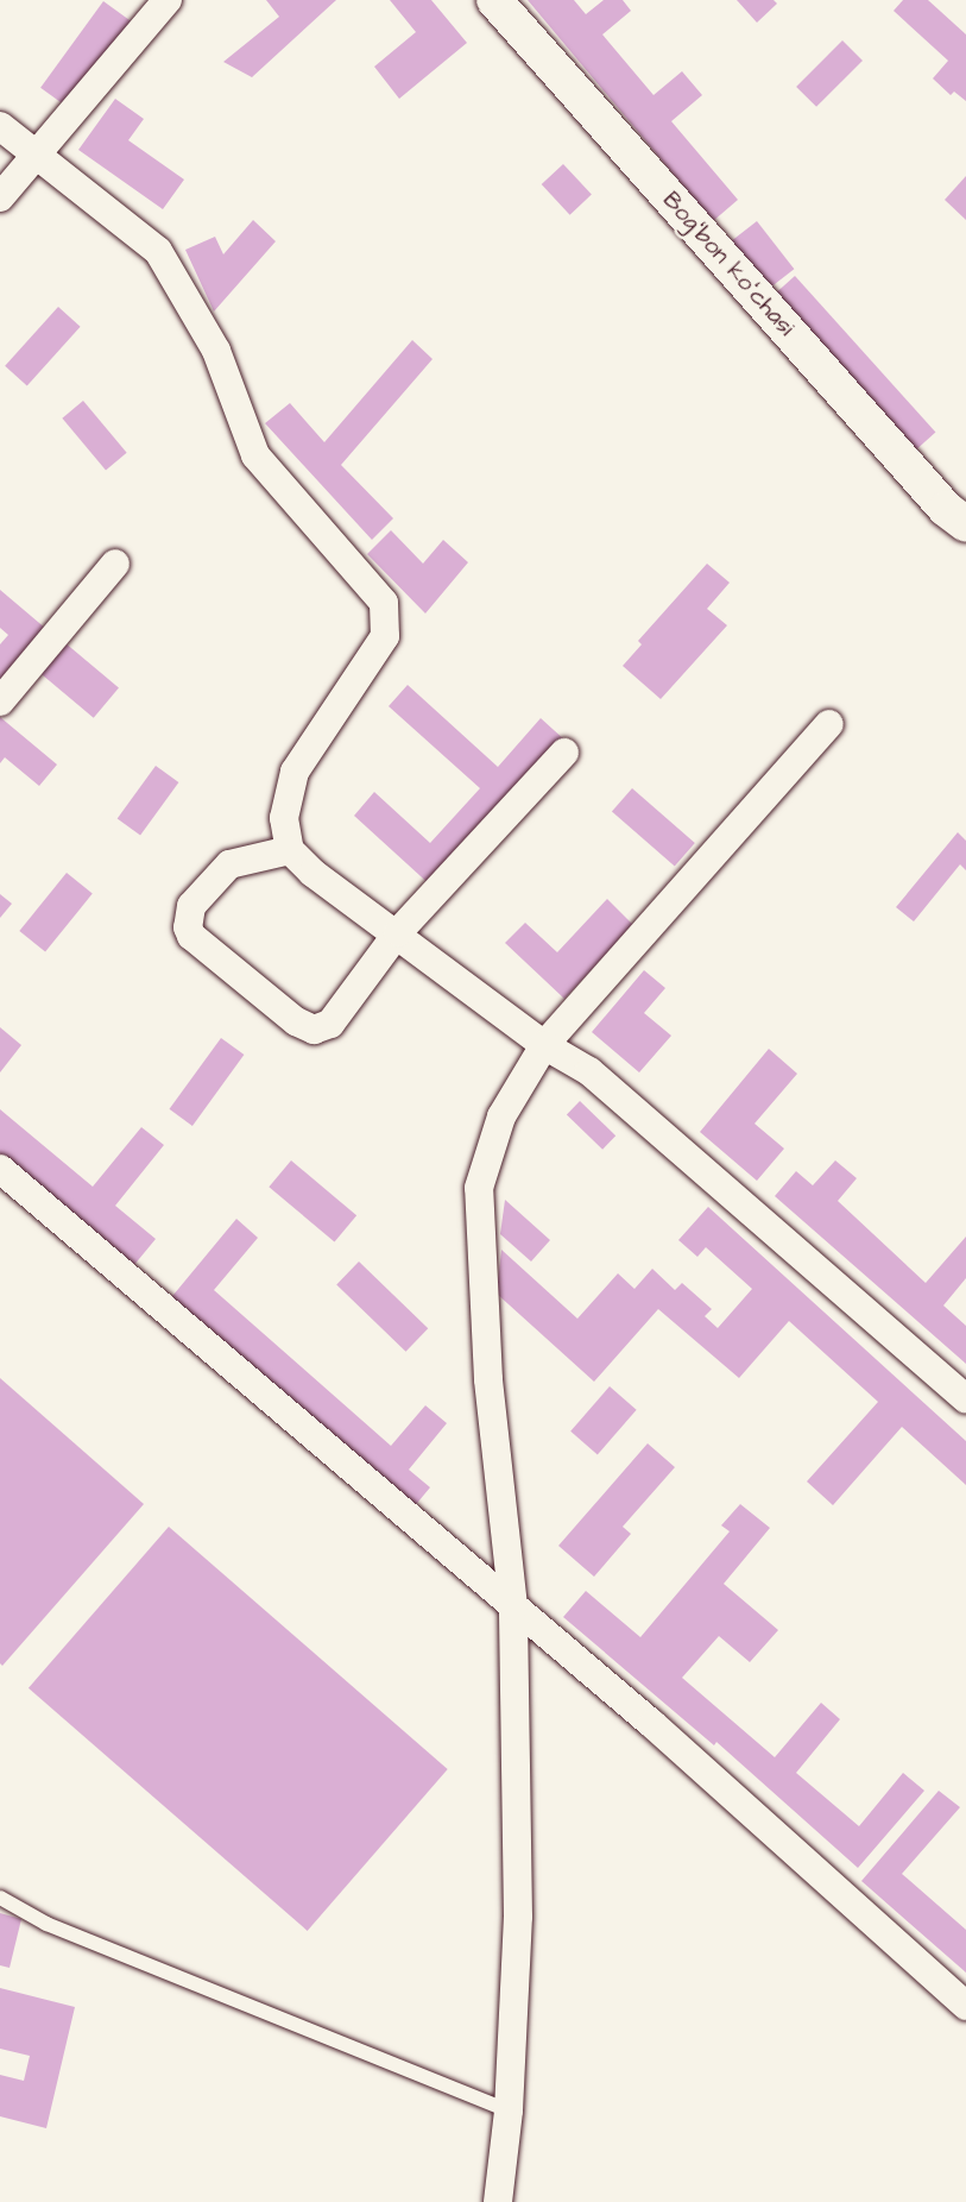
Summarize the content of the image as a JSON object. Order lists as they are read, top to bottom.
{
  "streets": {
    "street": ["Bogʻbon koʻchasi"]
  }
}
